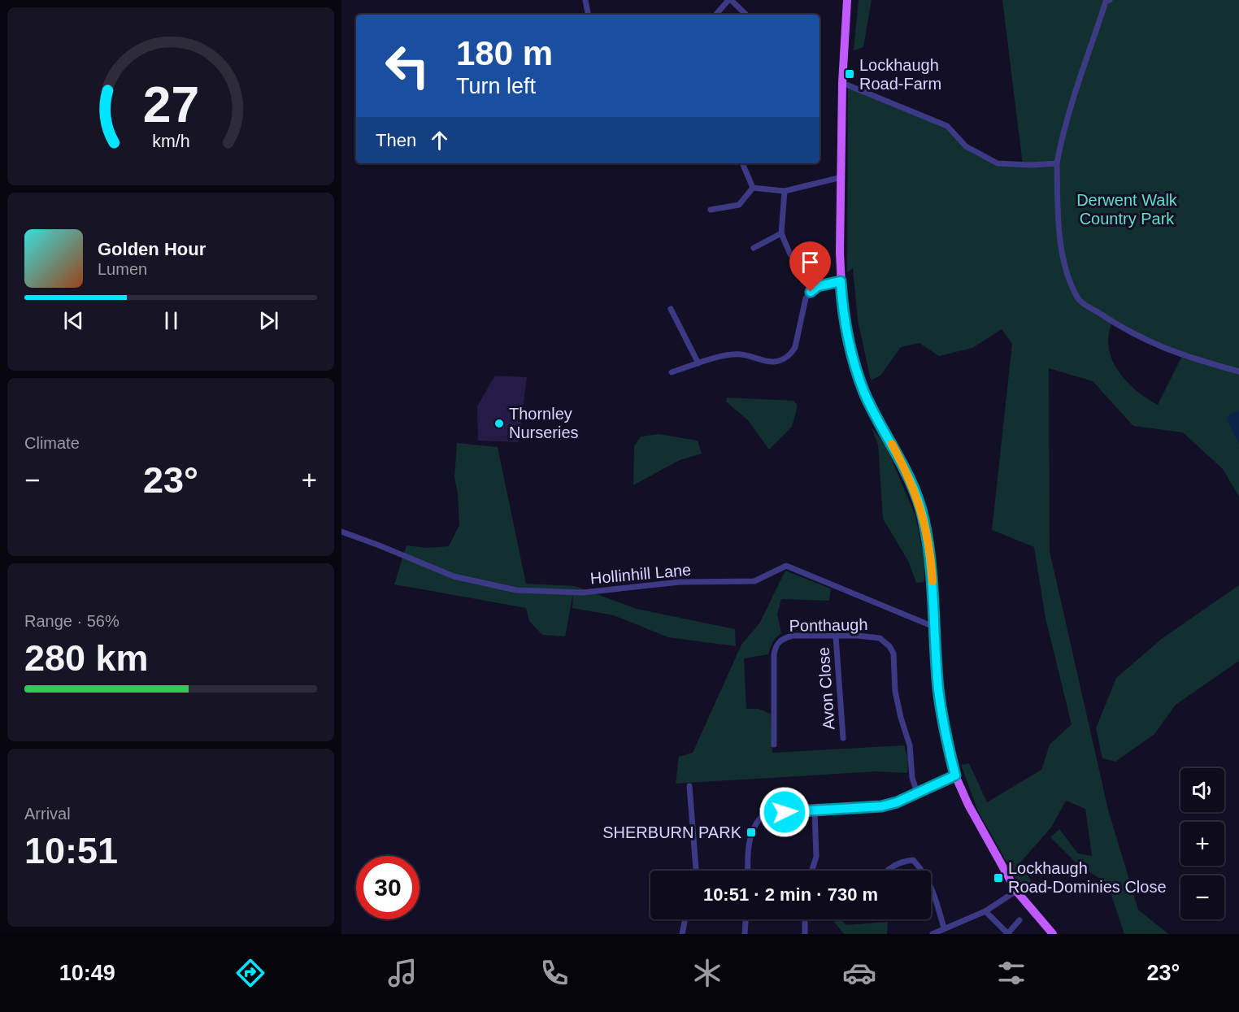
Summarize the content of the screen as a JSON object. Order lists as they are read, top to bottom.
{
  "streets": {
    "street": ["Hollinhill Lane", "Ponthaugh", "Avon Close"]
  },
  "crossings": [
    ["Ponthaugh", "Avon Close"]
  ],
  "parks": ["Derwent Walk Country Park"],
  "places": {
    "transit": ["Lockhaugh Road-Farm", "SHERBURN PARK", "Lockhaugh Road-Dominies Close"],
    "other": ["Thornley Nurseries"]
  },
  "page": {
    "turn": ["180 m", "Turn left"],
    "then": "Then",
    "song": ["Golden Hour", "Lumen"],
    "tile": [
      "Climate",
      ["Range · 56%", "280 km"],
      ["Arrival", "10:51"]
    ],
    "heat": ["−", "23°", "+"],
    "map_buttons": ["+", "−"],
    "limit": "30",
    "trip": "10:51 · 2 min · 730 m",
    "tabs": ["10:49", "23°"],
    "gauge": ["27", "km/h"]
  }
}
